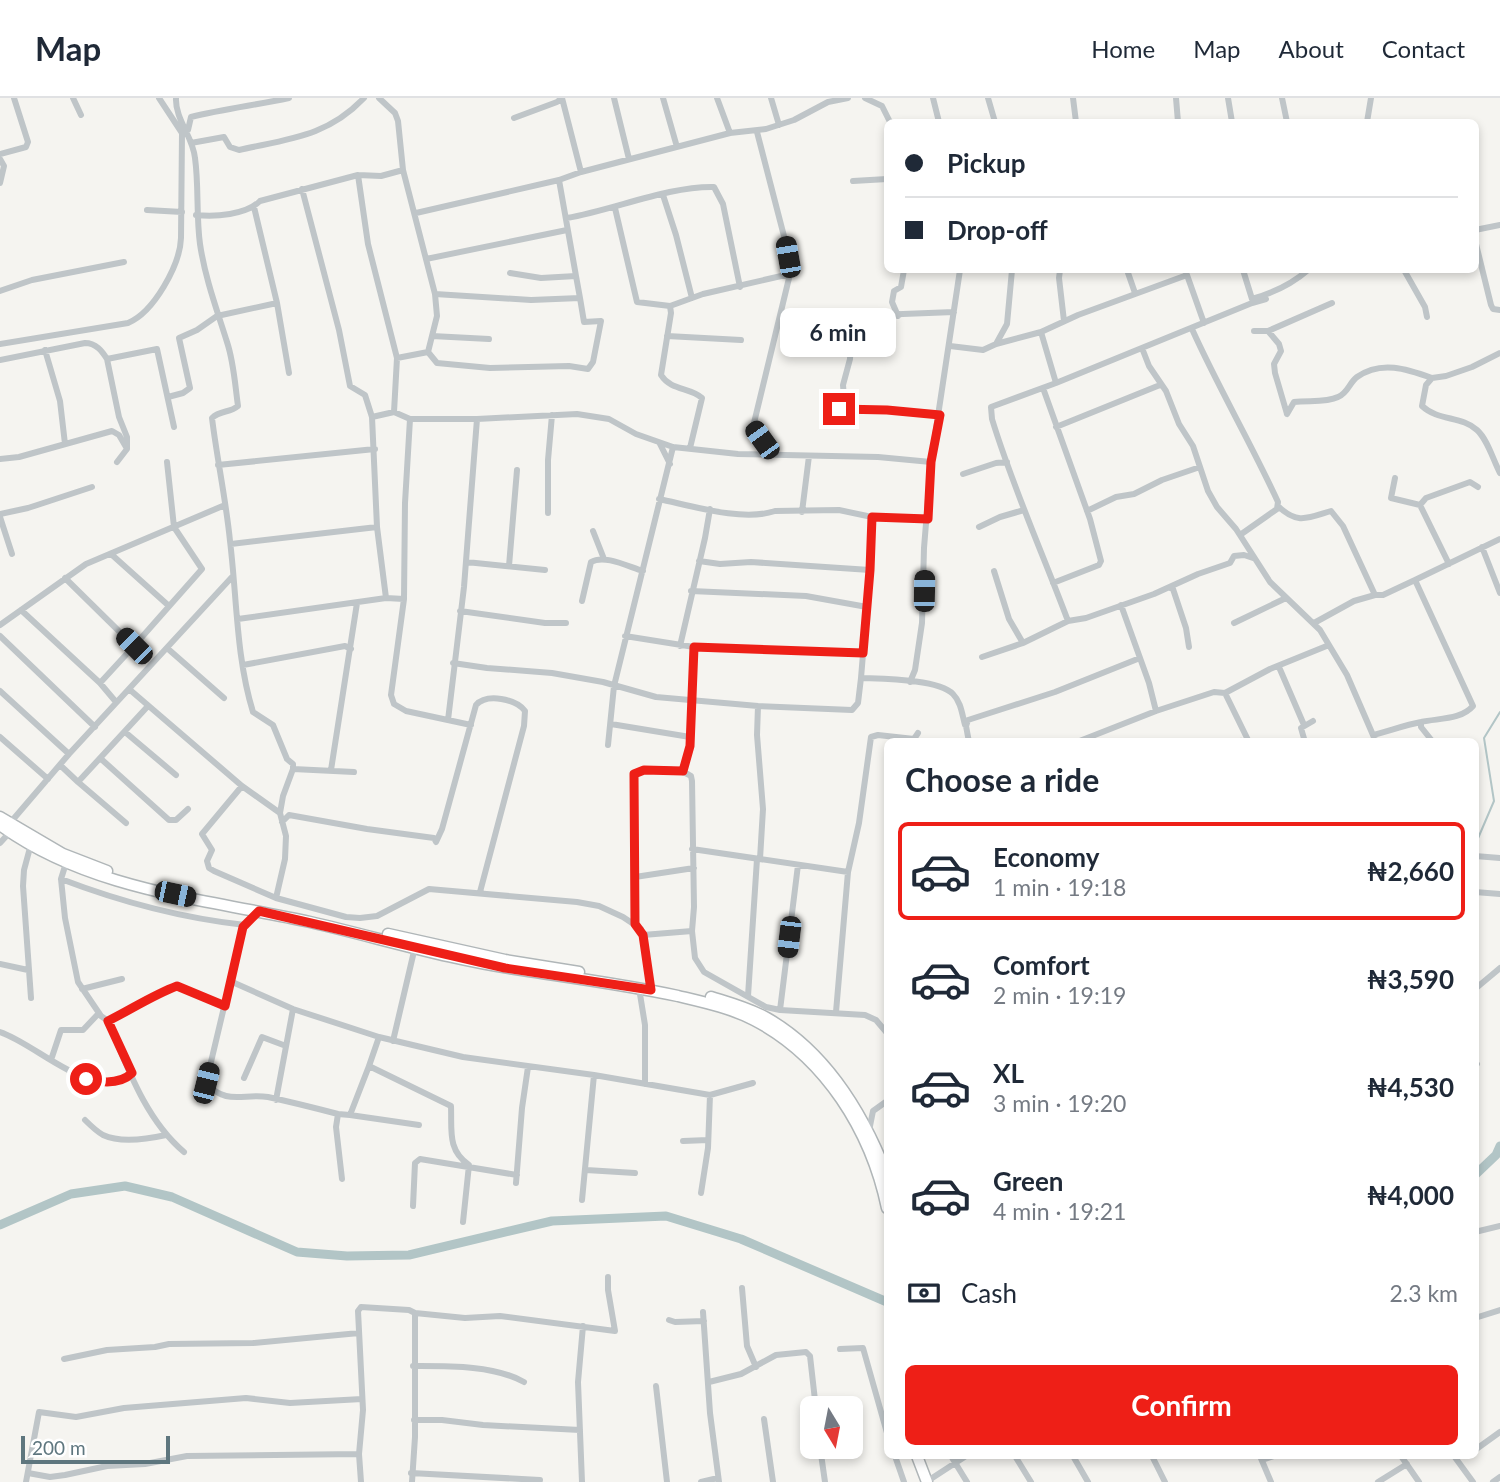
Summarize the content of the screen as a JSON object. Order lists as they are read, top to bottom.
{
  "scale_bar": "200 m",
  "north": "bottom",
  "page": {
    "header": "Map",
    "nav": [
      "Home",
      "Map",
      "About",
      "Contact"
    ],
    "banner": ["Pickup", "Drop-off"],
    "bubble": "6 min",
    "heading": "Choose a ride",
    "list": [
      {
        "name": "Economy",
        "note": "1 min · 19:18",
        "value": "₦2,660"
      },
      {
        "name": "Comfort",
        "note": "2 min · 19:19",
        "value": "₦3,590"
      },
      {
        "name": "XL",
        "note": "3 min · 19:20",
        "value": "₦4,530"
      },
      {
        "name": "Green",
        "note": "4 min · 19:21",
        "value": "₦4,000"
      }
    ],
    "pay": ["Cash", "2.3 km"],
    "buttons": "Confirm",
    "scale": "200 m"
  }
}
